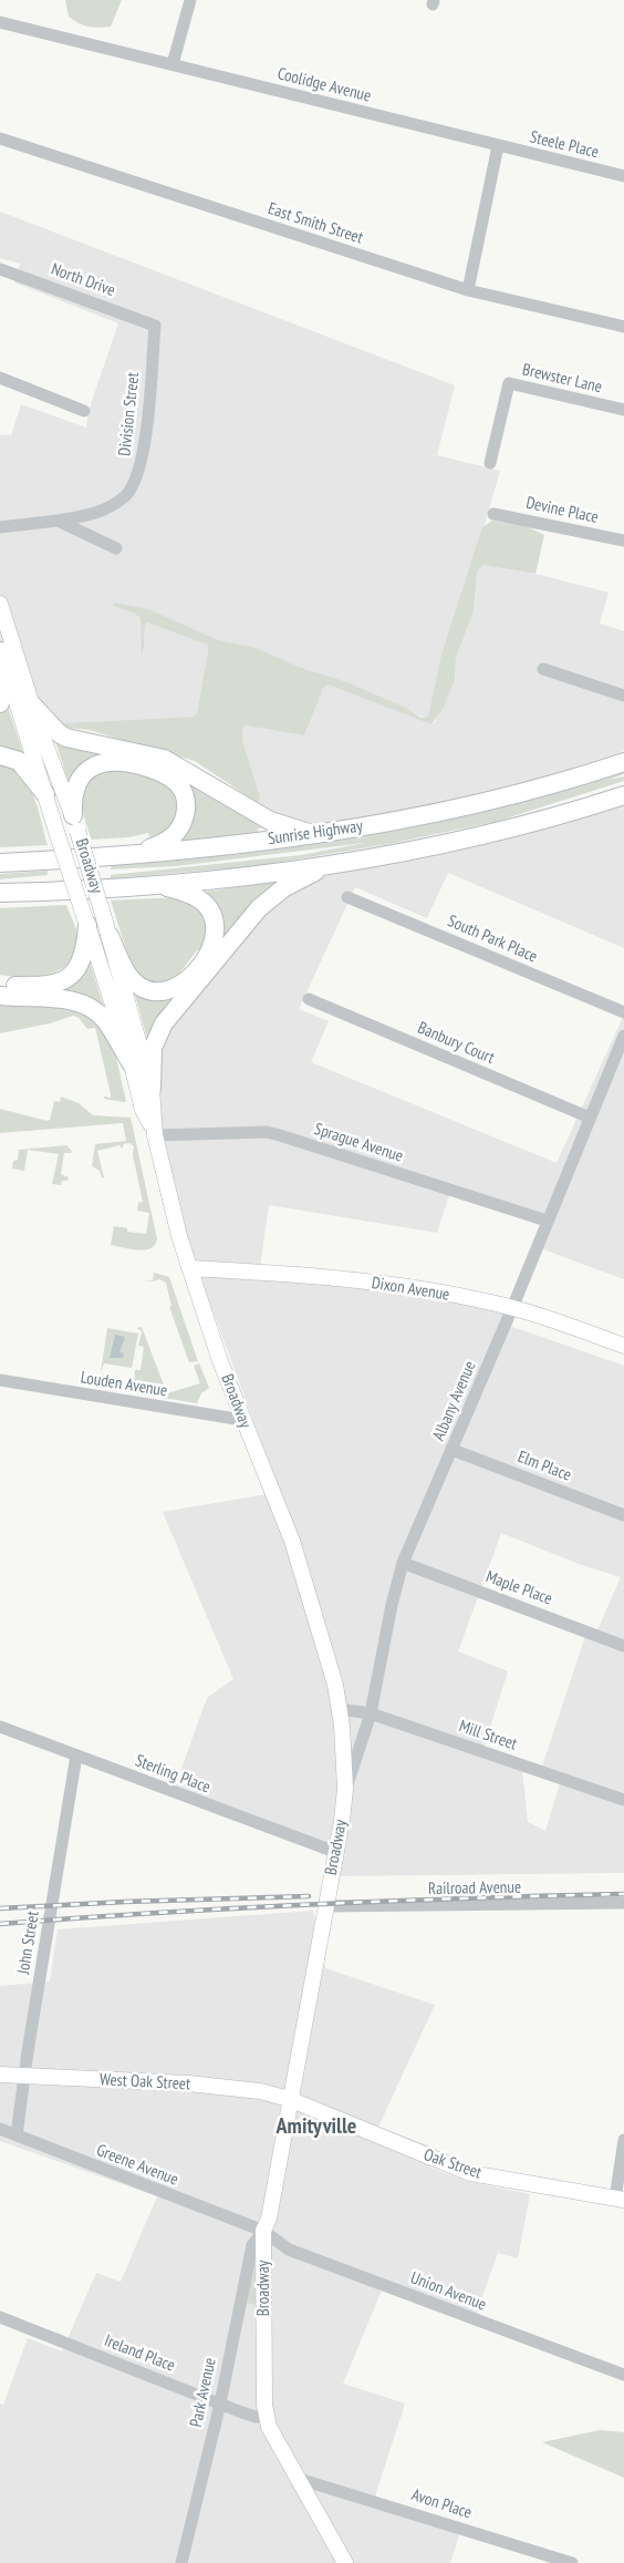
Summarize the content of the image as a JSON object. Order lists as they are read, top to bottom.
{
  "streets": {
    "highway": ["Sunrise Highway"],
    "main road": [
      "Broadway",
      "Dixon Avenue",
      "West Oak Street",
      "Oak Street"
    ],
    "street": [
      "Coolidge Avenue",
      "Steele Place",
      "East Smith Street",
      "North Drive",
      "Brewster Lane",
      "Division Street",
      "Devine Place",
      "South Park Place",
      "Banbury Court",
      "Sprague Avenue",
      "Louden Avenue",
      "Albany Avenue",
      "Elm Place",
      "Maple Place",
      "Mill Street",
      "Sterling Place",
      "Railroad Avenue",
      "John Street",
      "Greene Avenue",
      "Union Avenue",
      "Ireland Place",
      "Park Avenue",
      "Avon Place"
    ]
  },
  "crossings": [
    ["Coolidge Avenue", "Steele Place"],
    ["North Drive", "Division Street"],
    ["Broadway", "Sprague Avenue"],
    ["Broadway", "Dixon Avenue"],
    ["Broadway", "Louden Avenue"],
    ["Broadway", "Albany Avenue"],
    ["Broadway", "Mill Street"],
    ["Broadway", "Sterling Place"],
    ["Broadway", "Railroad Avenue"],
    ["Broadway", "West Oak Street"],
    ["Broadway", "Oak Street"],
    ["Broadway", "Greene Avenue"],
    ["Broadway", "Union Avenue"],
    ["Broadway", "Ireland Place"],
    ["Broadway", "Park Avenue"],
    ["Broadway", "Avon Place"],
    ["Banbury Court", "Albany Avenue"],
    ["Sprague Avenue", "Albany Avenue"],
    ["Dixon Avenue", "Albany Avenue"],
    ["Albany Avenue", "Elm Place"],
    ["Albany Avenue", "Maple Place"],
    ["Albany Avenue", "Mill Street"],
    ["Sterling Place", "John Street"],
    ["John Street", "West Oak Street"],
    ["John Street", "Greene Avenue"],
    ["West Oak Street", "Oak Street"],
    ["Greene Avenue", "Union Avenue"],
    ["Greene Avenue", "Park Avenue"],
    ["Union Avenue", "Park Avenue"],
    ["Ireland Place", "Park Avenue"]
  ],
  "districts": ["Amityville"]
}
